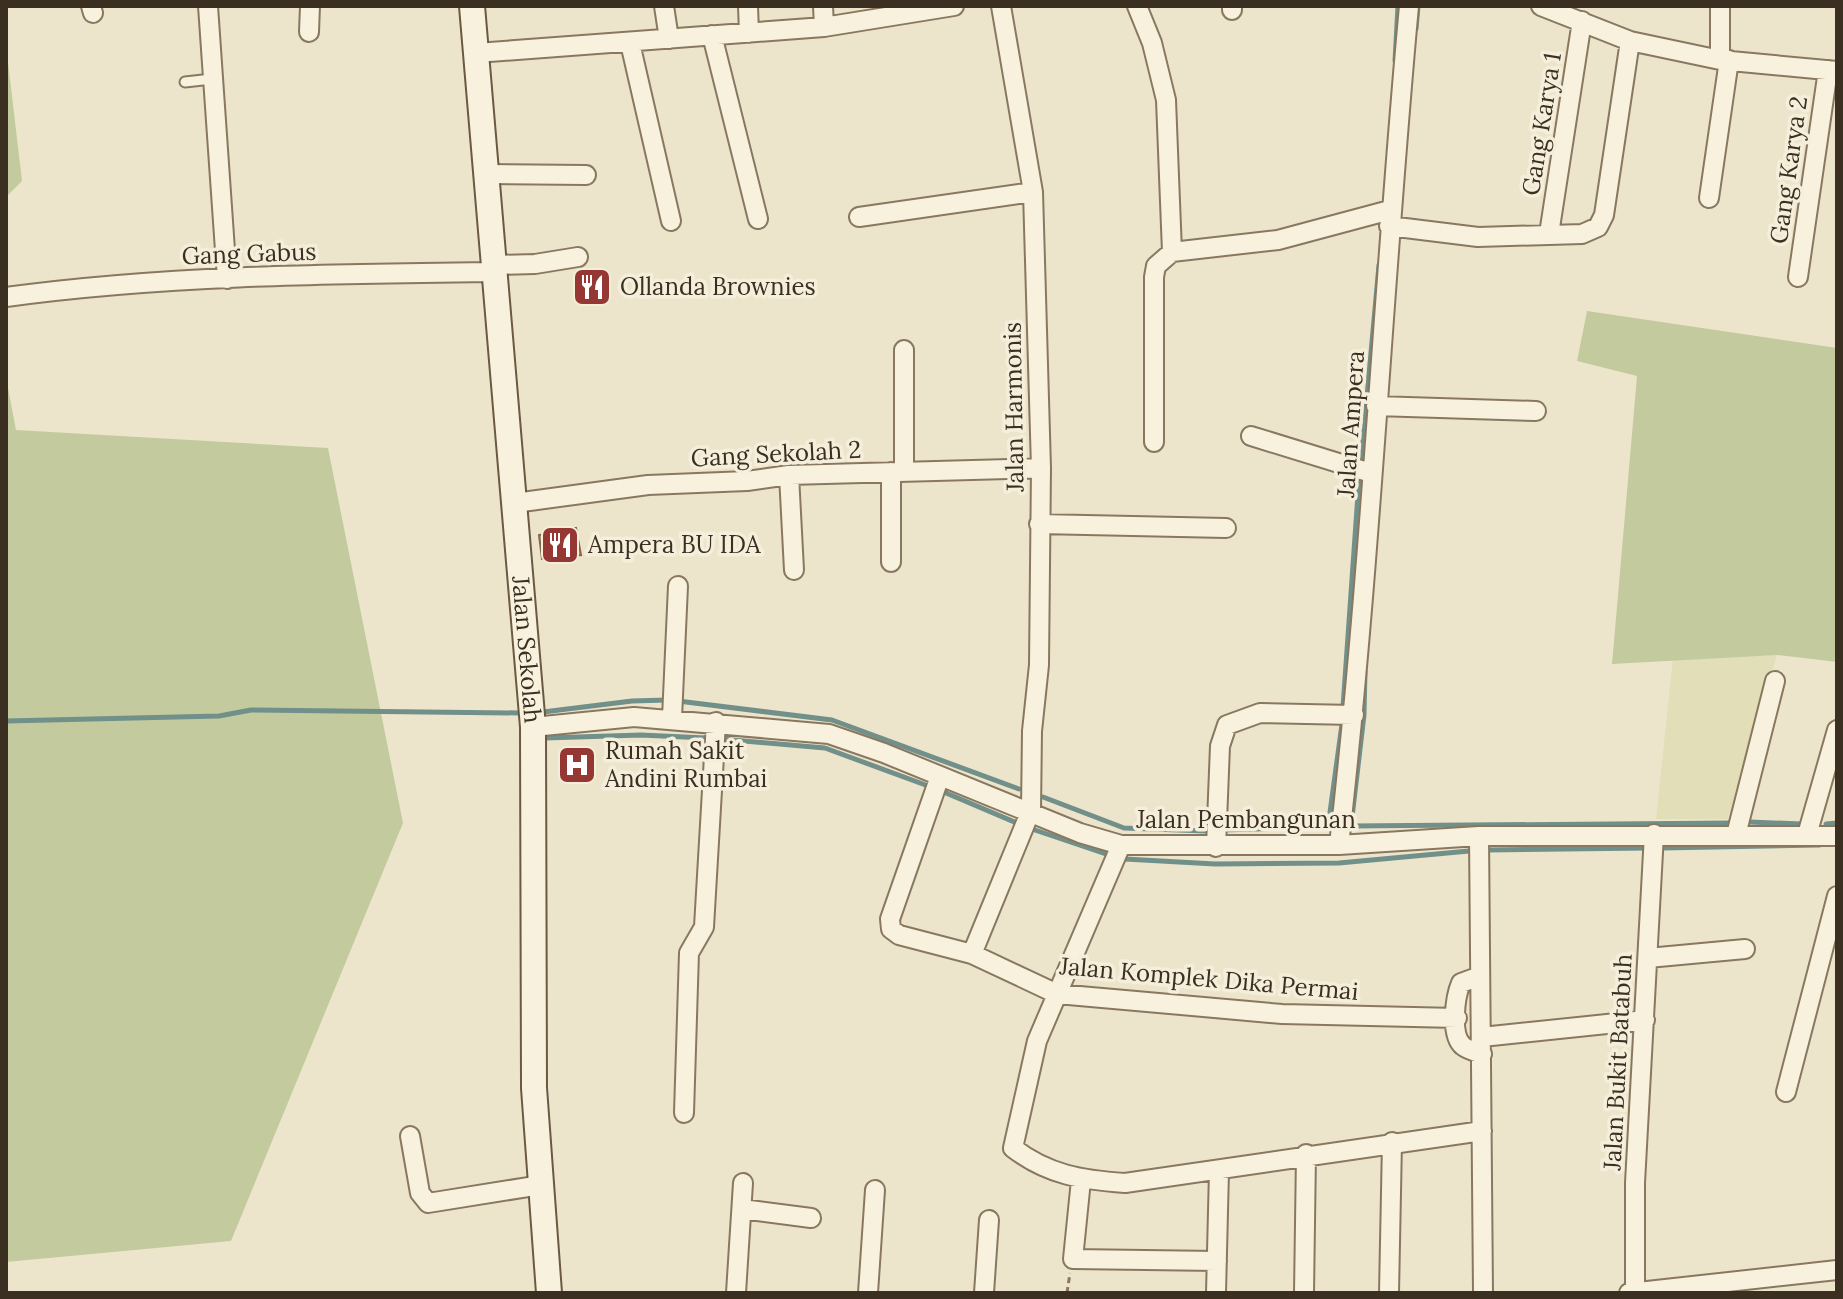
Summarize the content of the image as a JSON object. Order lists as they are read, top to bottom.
{
  "streets": {
    "street": [
      "Gang Karya 1",
      "Gang Karya 2",
      "Gang Gabus",
      "Jalan Harmonis",
      "Jalan Ampera",
      "Gang Sekolah 2",
      "Jalan Sekolah",
      "Jalan Pembangunan",
      "Jalan Komplek Dika Permai",
      "Jalan Bukit Batabuh"
    ]
  },
  "crossings": [
    ["Gang Gabus", "Jalan Sekolah"],
    ["Jalan Harmonis", "Gang Sekolah 2"],
    ["Jalan Harmonis", "Jalan Pembangunan"],
    ["Jalan Ampera", "Jalan Pembangunan"],
    ["Gang Sekolah 2", "Jalan Sekolah"],
    ["Jalan Sekolah", "Jalan Pembangunan"],
    ["Jalan Pembangunan", "Jalan Komplek Dika Permai"],
    ["Jalan Pembangunan", "Jalan Bukit Batabuh"]
  ],
  "places": {
    "restaurant": ["Ollanda Brownies", "Ampera BU IDA"],
    "hospital": ["Rumah Sakit Andini Rumbai"]
  }
}
